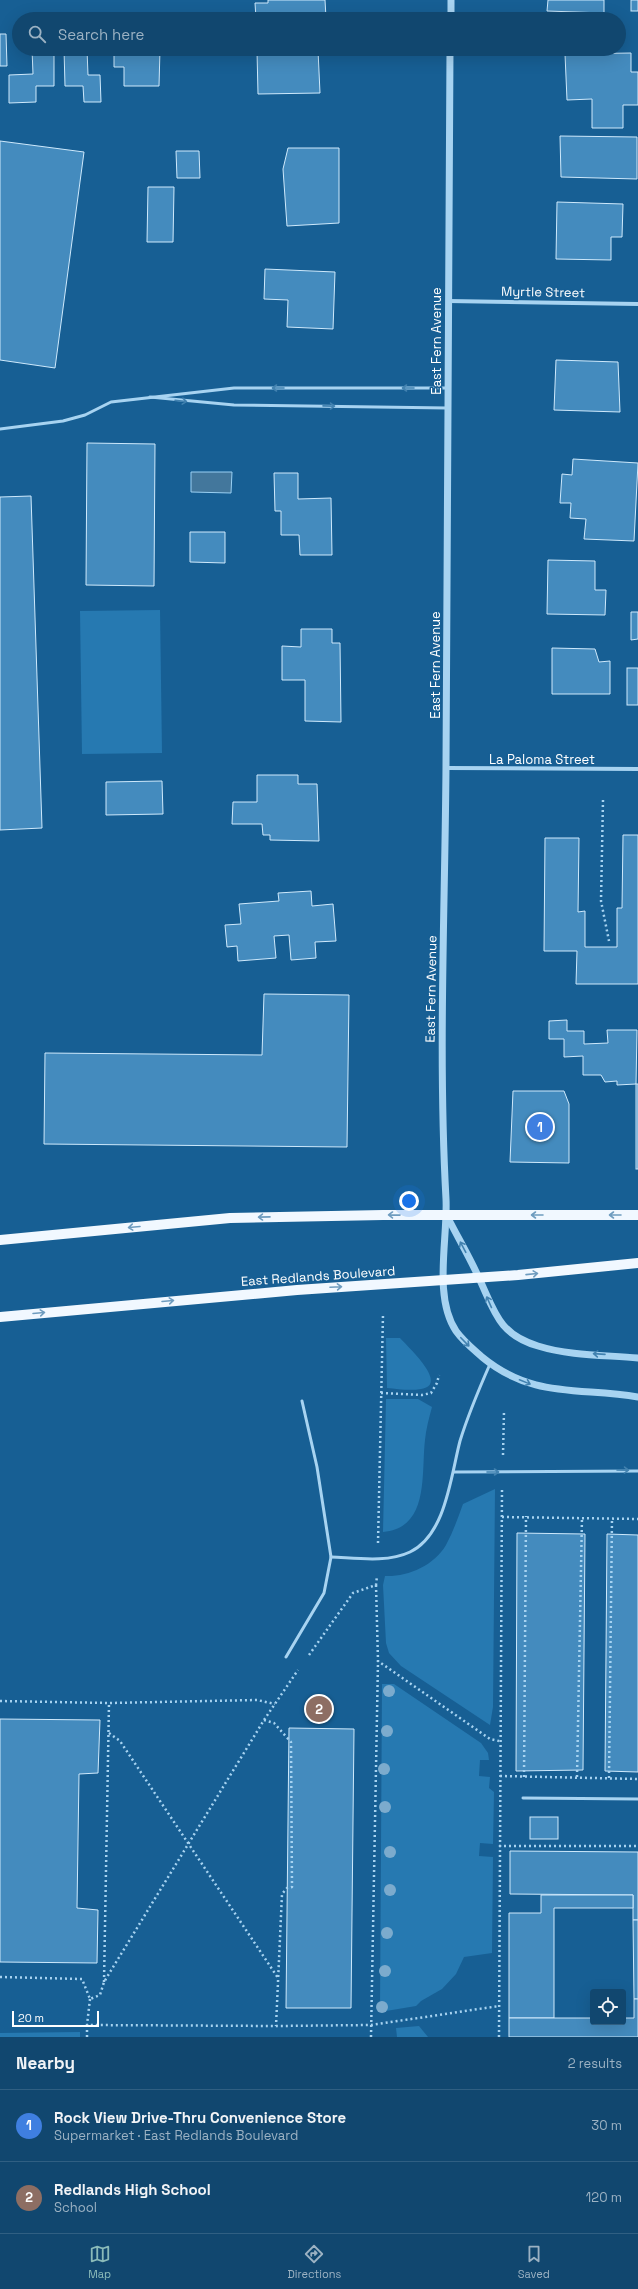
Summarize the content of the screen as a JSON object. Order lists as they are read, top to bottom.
{
  "streets": {
    "main road": ["East Redlands Boulevard"],
    "street": ["Myrtle Street", "East Fern Avenue", "La Paloma Street"]
  },
  "crossings": [
    ["Myrtle Street", "East Fern Avenue"],
    ["East Fern Avenue", "La Paloma Street"],
    ["East Fern Avenue", "East Redlands Boulevard"]
  ],
  "scale_bar": "20 m",
  "page": {
    "search": "Search here",
    "pins": ["1", "2"],
    "scale": "20 m",
    "heading": ["Nearby", "2 results"],
    "list": [
      {
        "mark": "1",
        "name": "Rock View Drive-Thru Convenience Store",
        "note": "Supermarket · East Redlands Boulevard",
        "value": "30 m"
      },
      {
        "mark": "2",
        "name": "Redlands High School",
        "note": "School",
        "value": "120 m"
      }
    ],
    "nav": ["Map", "Directions", "Saved"]
  }
}
